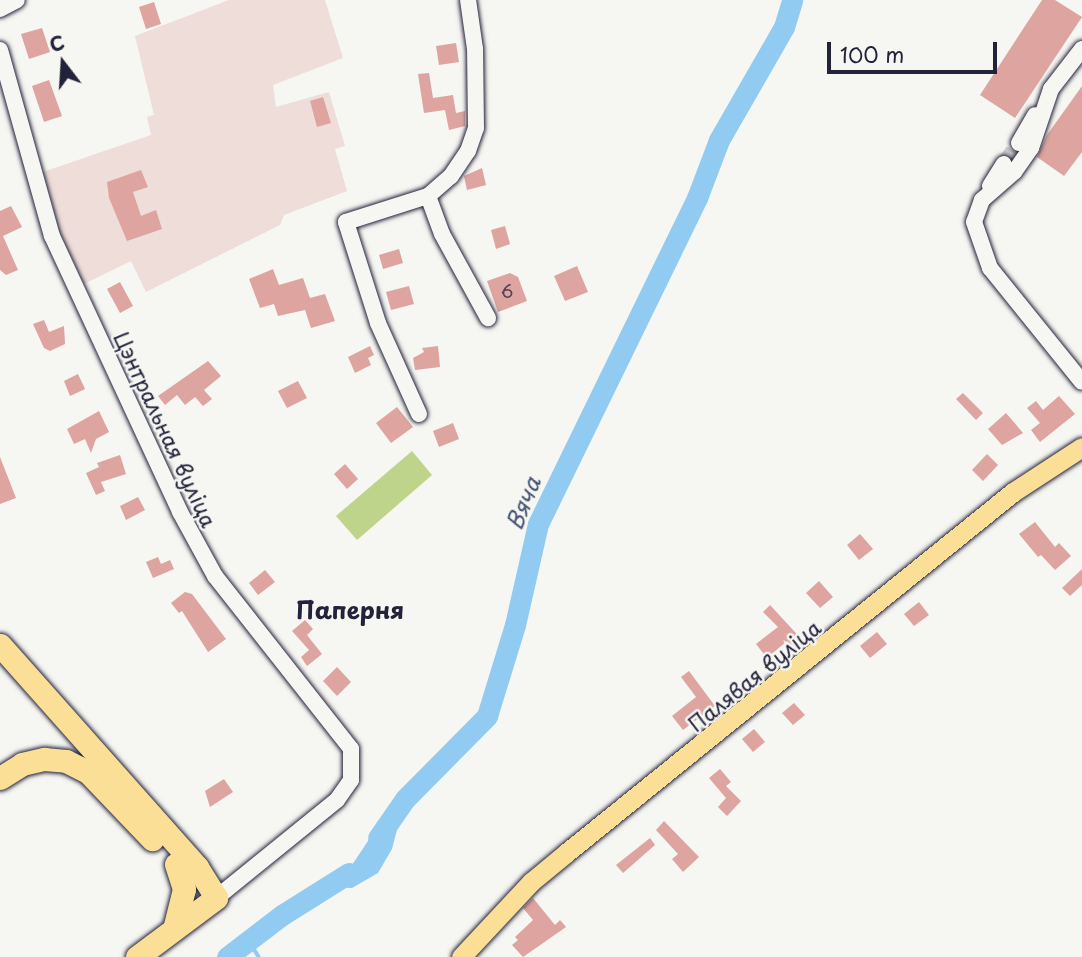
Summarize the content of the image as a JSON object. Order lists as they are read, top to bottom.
{
  "streets": {
    "main road": ["Палявая вуліца"],
    "street": ["Цэнтральная вуліца"]
  },
  "districts": ["Паперня"],
  "water": ["Вяча"],
  "house_numbers": ["6"],
  "scale_bar": "100 m",
  "north": "top"
}
